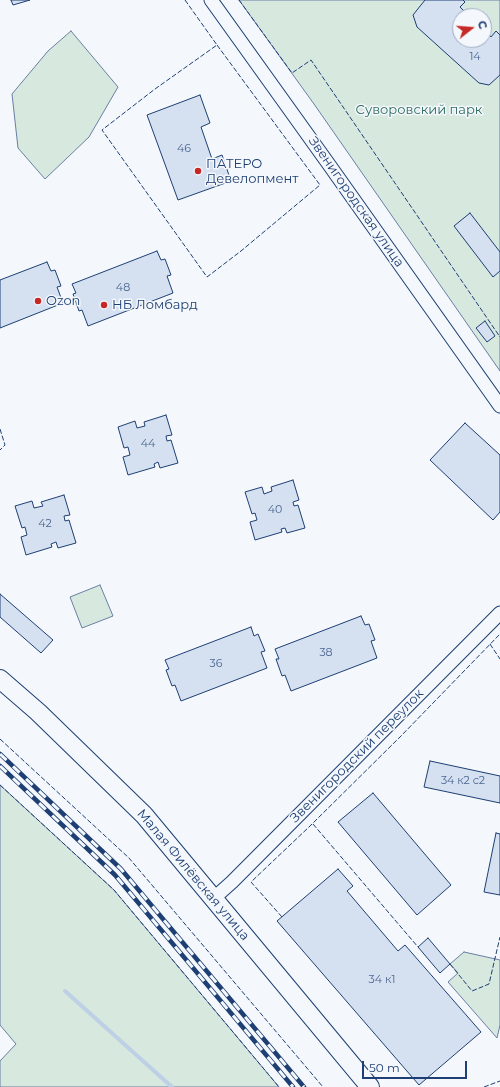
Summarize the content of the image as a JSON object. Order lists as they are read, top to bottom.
{
  "streets": {
    "street": ["Звенигородская улица", "Звенигородский переулок", "Малая Филёвская улица"]
  },
  "crossings": [
    ["Звенигородский переулок", "Малая Филёвская улица"]
  ],
  "parks": ["Суворовский парк"],
  "places": ["ПАТЕРО Девелопмент", "Ozon", "НБ Ломбард"],
  "house_numbers": [
    "14",
    "46",
    "48",
    "44",
    "40",
    "42",
    "38",
    "36",
    "34 к2 с2",
    "34 к1"
  ],
  "scale_bar": "50 m",
  "north": "right"
}
